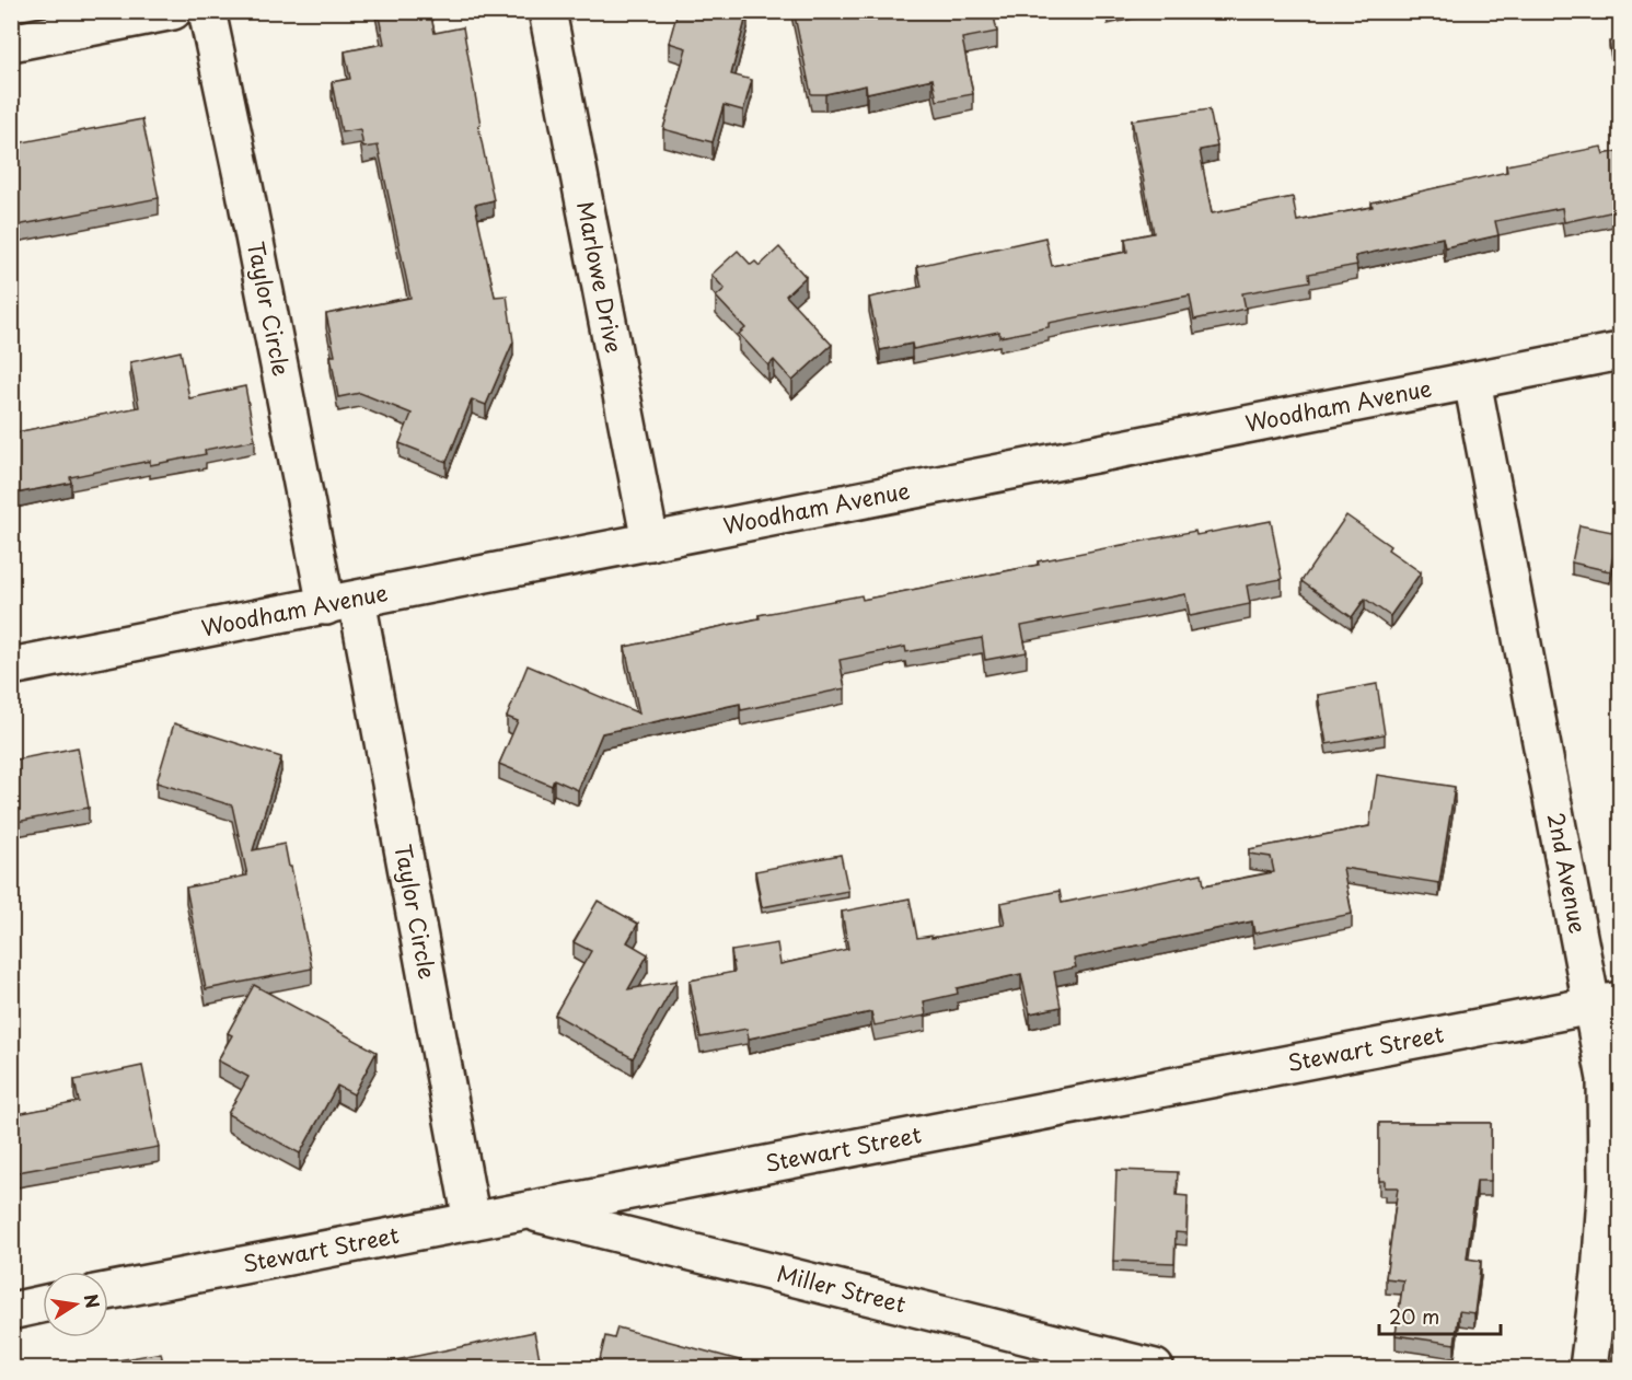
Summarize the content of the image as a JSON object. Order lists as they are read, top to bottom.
{
  "streets": {
    "street": [
      "Marlowe Drive",
      "Taylor Circle",
      "Woodham Avenue",
      "2nd Avenue",
      "Stewart Street",
      "Miller Street"
    ]
  },
  "crossings": [
    ["Marlowe Drive", "Woodham Avenue"],
    ["Taylor Circle", "Woodham Avenue"],
    ["Taylor Circle", "Stewart Street"],
    ["Woodham Avenue", "2nd Avenue"],
    ["2nd Avenue", "Stewart Street"],
    ["Stewart Street", "Miller Street"]
  ],
  "scale_bar": "20 m",
  "north": "right"
}
